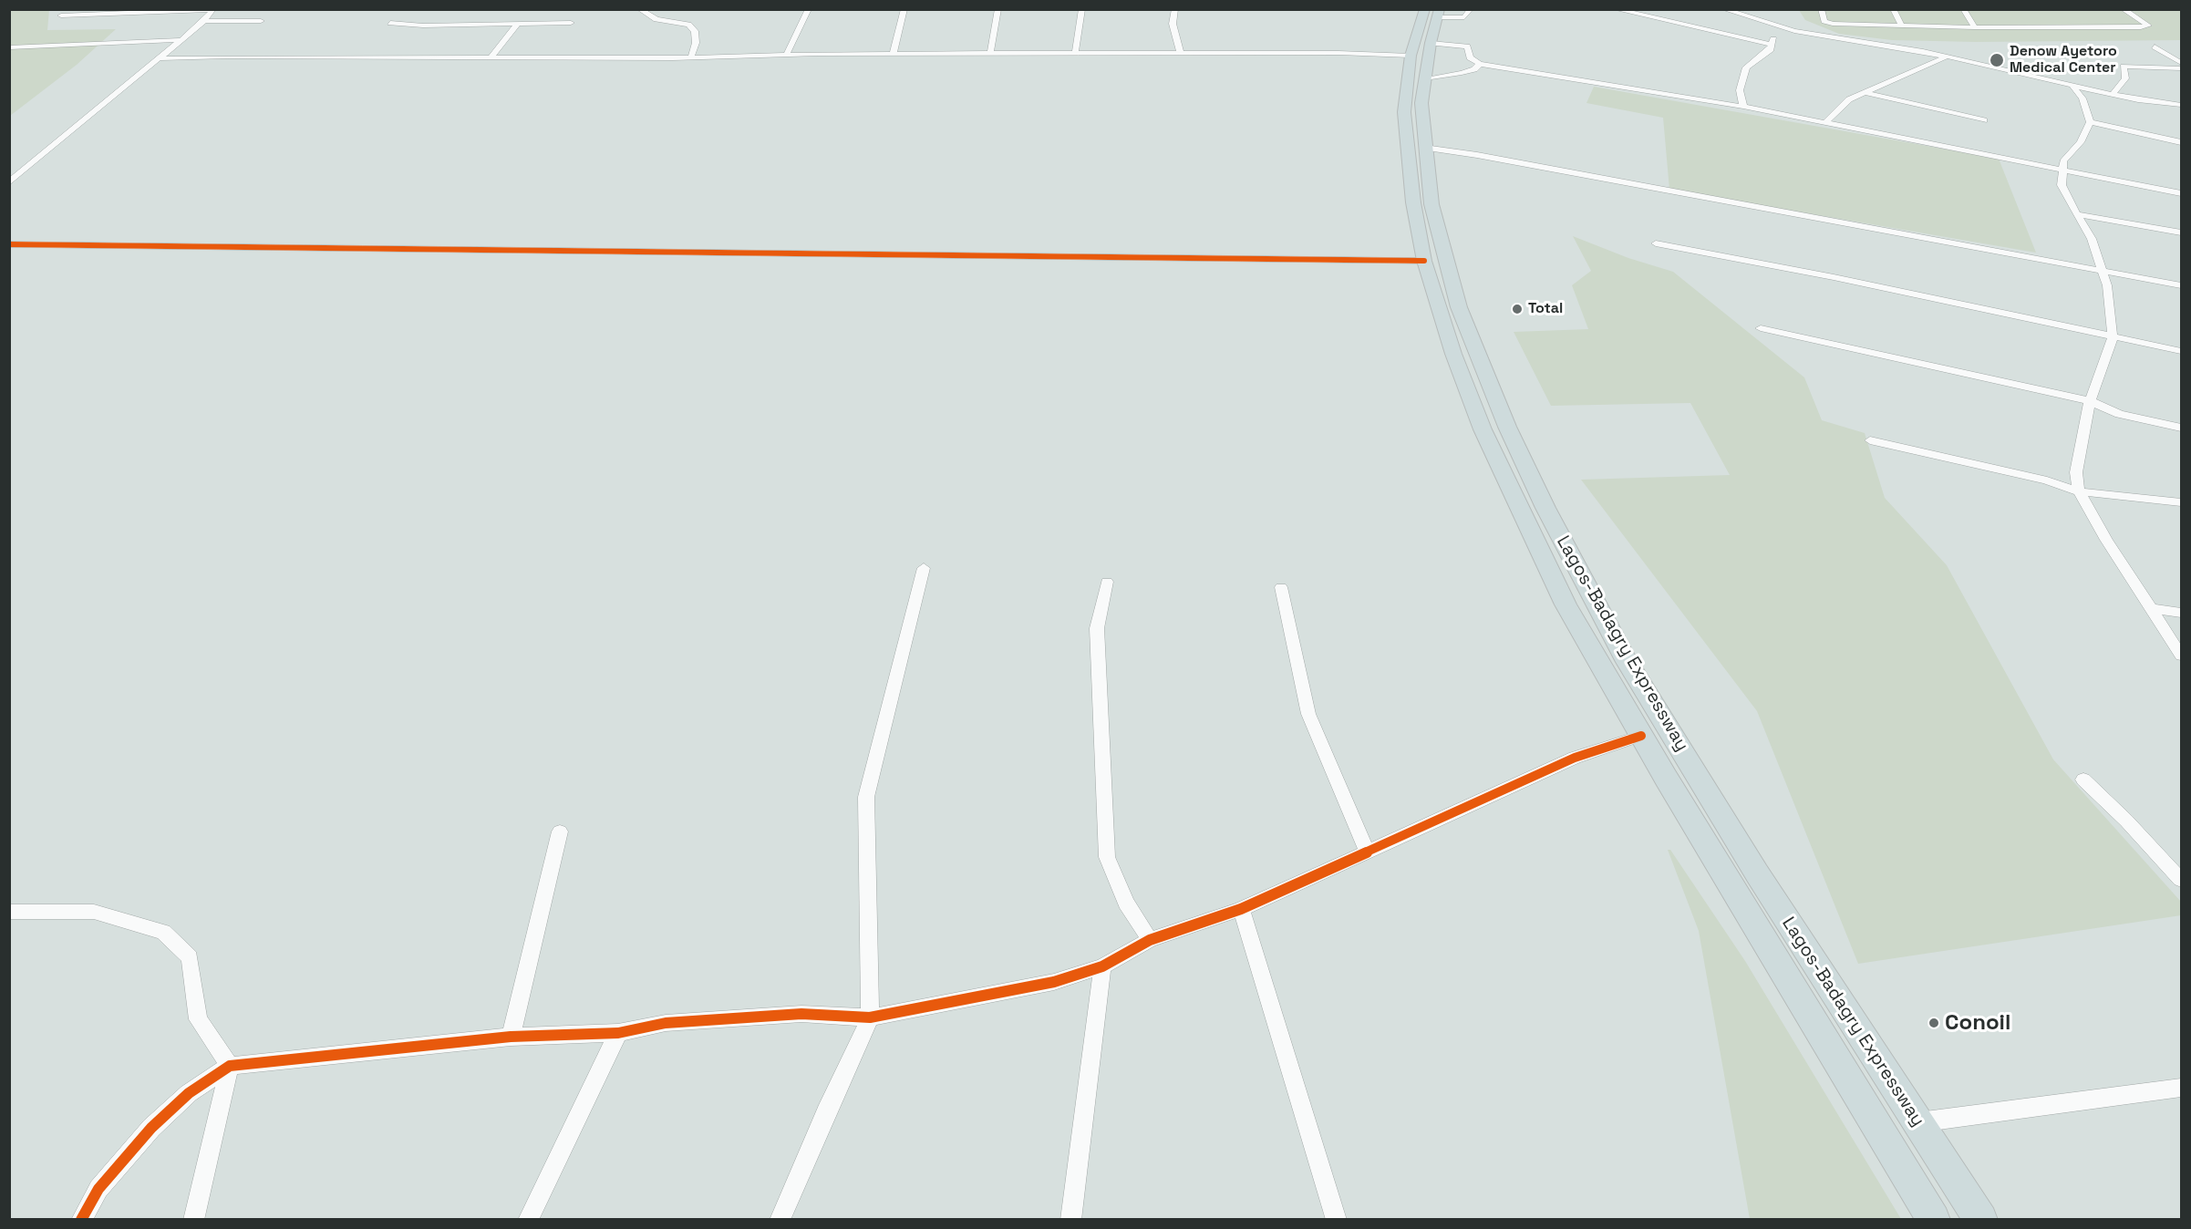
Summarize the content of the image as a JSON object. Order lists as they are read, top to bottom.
{
  "streets": {
    "highway": ["Lagos-Badagry Expressway"]
  },
  "places": ["Denow Ayetoro Medical Center", "Total", "Conoil"]
}
